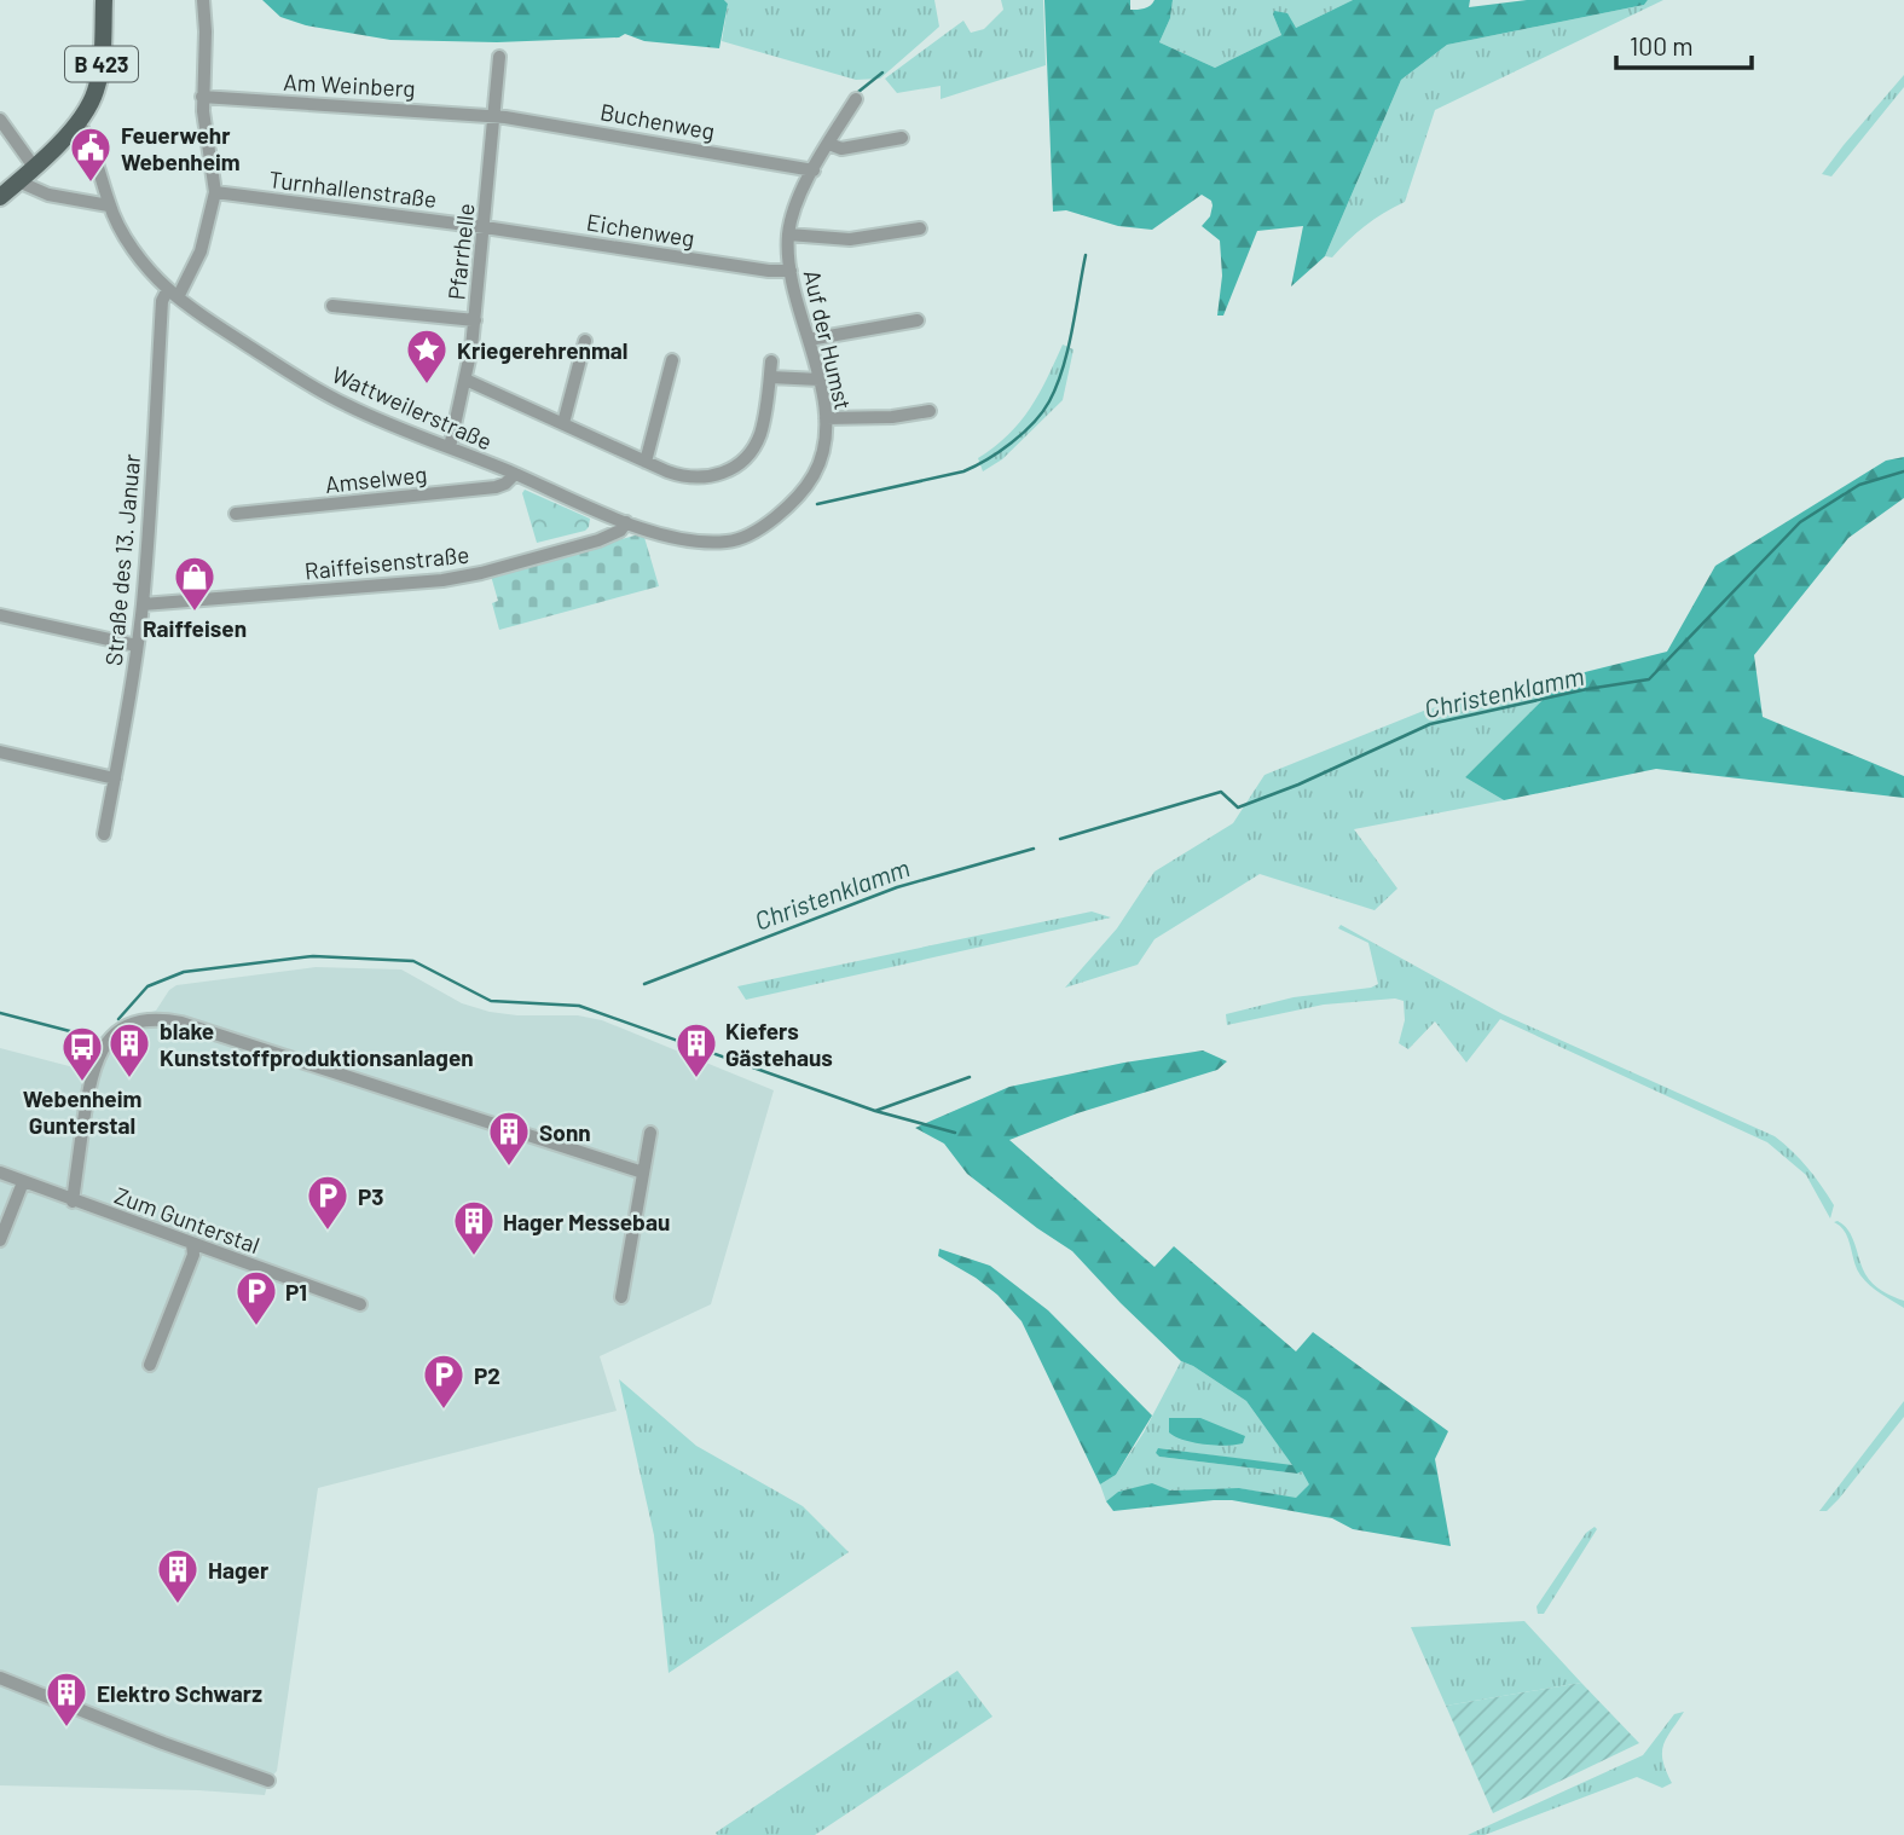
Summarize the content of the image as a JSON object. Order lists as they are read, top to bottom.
{
  "streets": {
    "main road": ["B 423"],
    "street": [
      "Am Weinberg",
      "Buchenweg",
      "Turnhallenstraße",
      "Eichenweg",
      "Pfarrhelle",
      "Auf der Humst",
      "Wattweilerstraße",
      "Amselweg",
      "Straße des 13. Januar",
      "Raiffeisenstraße",
      "Zum Gunterstal"
    ]
  },
  "crossings": [
    ["B 423", "Wattweilerstraße"],
    ["Am Weinberg", "Buchenweg"],
    ["Am Weinberg", "Pfarrhelle"],
    ["Buchenweg", "Pfarrhelle"],
    ["Buchenweg", "Auf der Humst"],
    ["Turnhallenstraße", "Eichenweg"],
    ["Turnhallenstraße", "Pfarrhelle"],
    ["Turnhallenstraße", "Straße des 13. Januar"],
    ["Eichenweg", "Pfarrhelle"],
    ["Eichenweg", "Auf der Humst"],
    ["Pfarrhelle", "Wattweilerstraße"],
    ["Auf der Humst", "Wattweilerstraße"],
    ["Wattweilerstraße", "Amselweg"],
    ["Wattweilerstraße", "Straße des 13. Januar"],
    ["Wattweilerstraße", "Raiffeisenstraße"],
    ["Straße des 13. Januar", "Raiffeisenstraße"]
  ],
  "water": ["Christenklamm"],
  "places": {
    "public building": ["Feuerwehr Webenheim"],
    "place": ["Kriegerehrenmal"],
    "shop": ["Raiffeisen"],
    "building": [
      "blake Kunststoffproduktionsanlagen",
      "Kiefers Gästehaus",
      "Sonn",
      "Hager Messebau",
      "Hager",
      "Elektro Schwarz"
    ],
    "bus stop": ["Webenheim Gunterstal"],
    "parking": ["P3", "P1", "P2"]
  },
  "scale_bar": "100 m"
}
